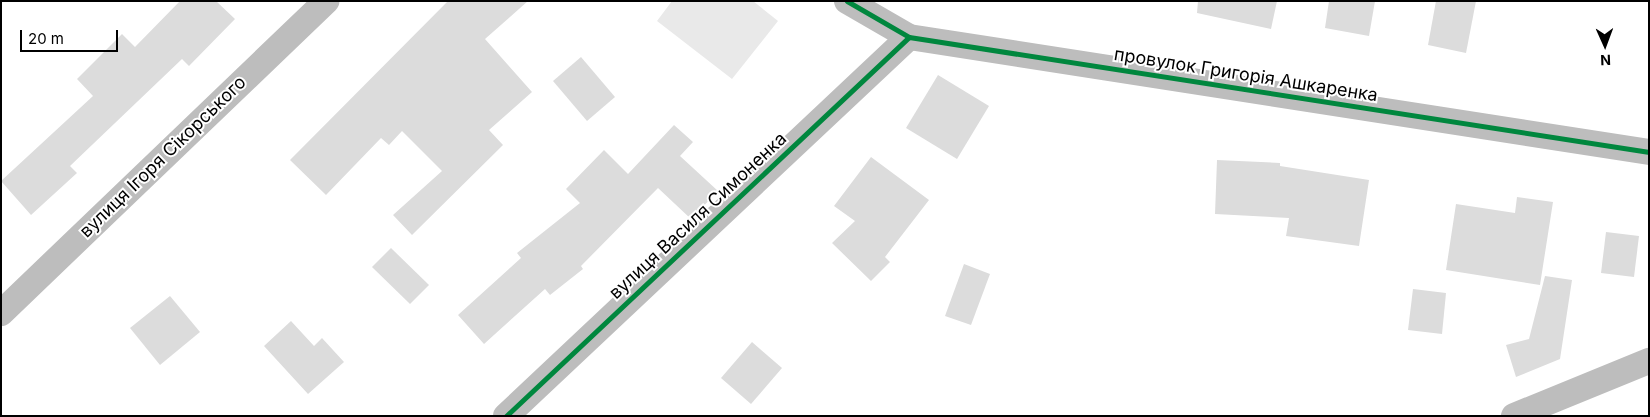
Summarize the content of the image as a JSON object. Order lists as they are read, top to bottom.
{
  "streets": {
    "street": ["провулок Григорія Ашкаренка", "вулиця Ігоря Сікорського", "вулиця Василя Симоненка"]
  },
  "crossings": [
    ["провулок Григорія Ашкаренка", "вулиця Василя Симоненка"]
  ],
  "scale_bar": "20 m",
  "north": "bottom"
}
